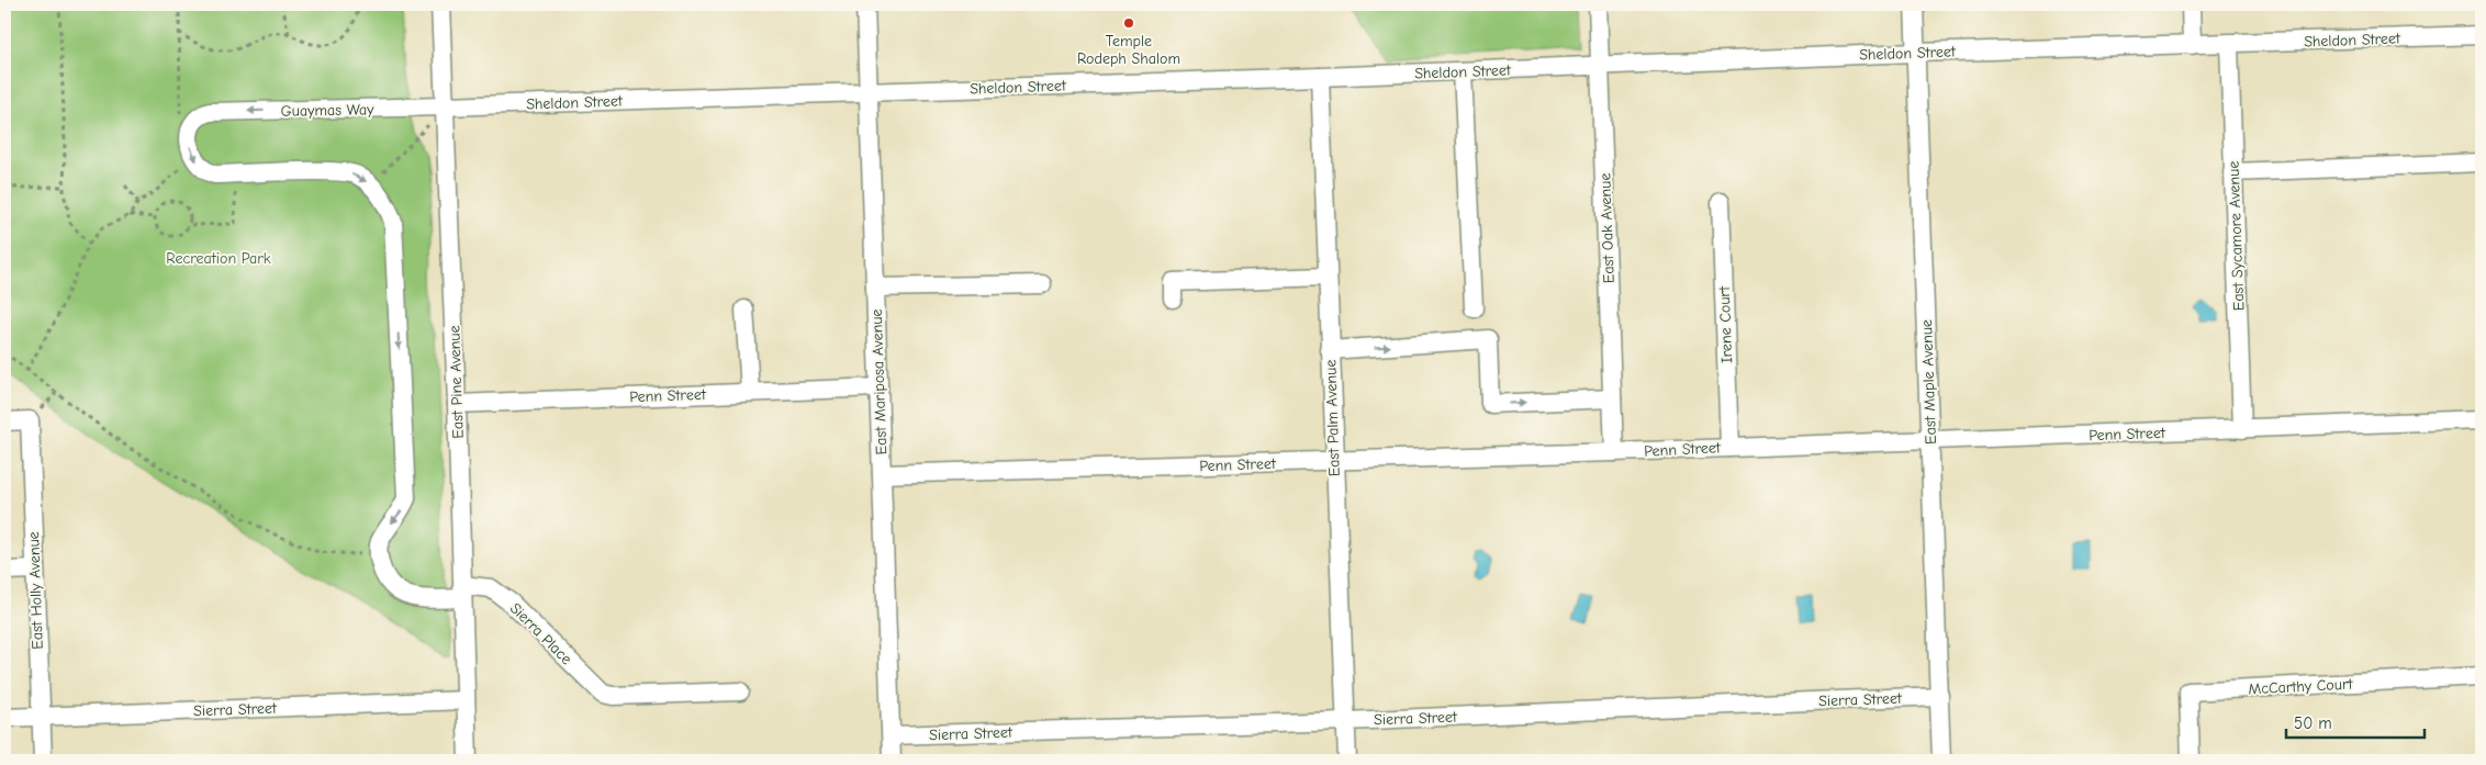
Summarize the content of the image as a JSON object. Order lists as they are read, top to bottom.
{
  "streets": {
    "street": [
      "Sheldon Street",
      "Guaymas Way",
      "East Oak Avenue",
      "East Sycamore Avenue",
      "Irene Court",
      "East Pine Avenue",
      "East Mariposa Avenue",
      "East Maple Avenue",
      "Penn Street",
      "East Palm Avenue",
      "East Holly Avenue",
      "Sierra Place",
      "McCarthy Court",
      "Sierra Street"
    ]
  },
  "crossings": [
    ["Sheldon Street", "Guaymas Way"],
    ["Sheldon Street", "East Oak Avenue"],
    ["Sheldon Street", "East Sycamore Avenue"],
    ["Sheldon Street", "East Pine Avenue"],
    ["Sheldon Street", "East Mariposa Avenue"],
    ["Sheldon Street", "East Maple Avenue"],
    ["Sheldon Street", "East Palm Avenue"],
    ["Guaymas Way", "East Pine Avenue"],
    ["Guaymas Way", "Sierra Place"],
    ["East Oak Avenue", "Penn Street"],
    ["East Sycamore Avenue", "Penn Street"],
    ["Irene Court", "Penn Street"],
    ["East Pine Avenue", "Penn Street"],
    ["East Pine Avenue", "Sierra Place"],
    ["East Pine Avenue", "Sierra Street"],
    ["East Mariposa Avenue", "Penn Street"],
    ["East Mariposa Avenue", "Sierra Street"],
    ["East Maple Avenue", "Penn Street"],
    ["East Maple Avenue", "Sierra Street"],
    ["Penn Street", "East Palm Avenue"],
    ["East Palm Avenue", "Sierra Street"],
    ["East Holly Avenue", "Sierra Street"]
  ],
  "one_way": ["Guaymas Way"],
  "parks": ["Recreation Park"],
  "places": ["Temple Rodeph Shalom"],
  "scale_bar": "50 m"
}
